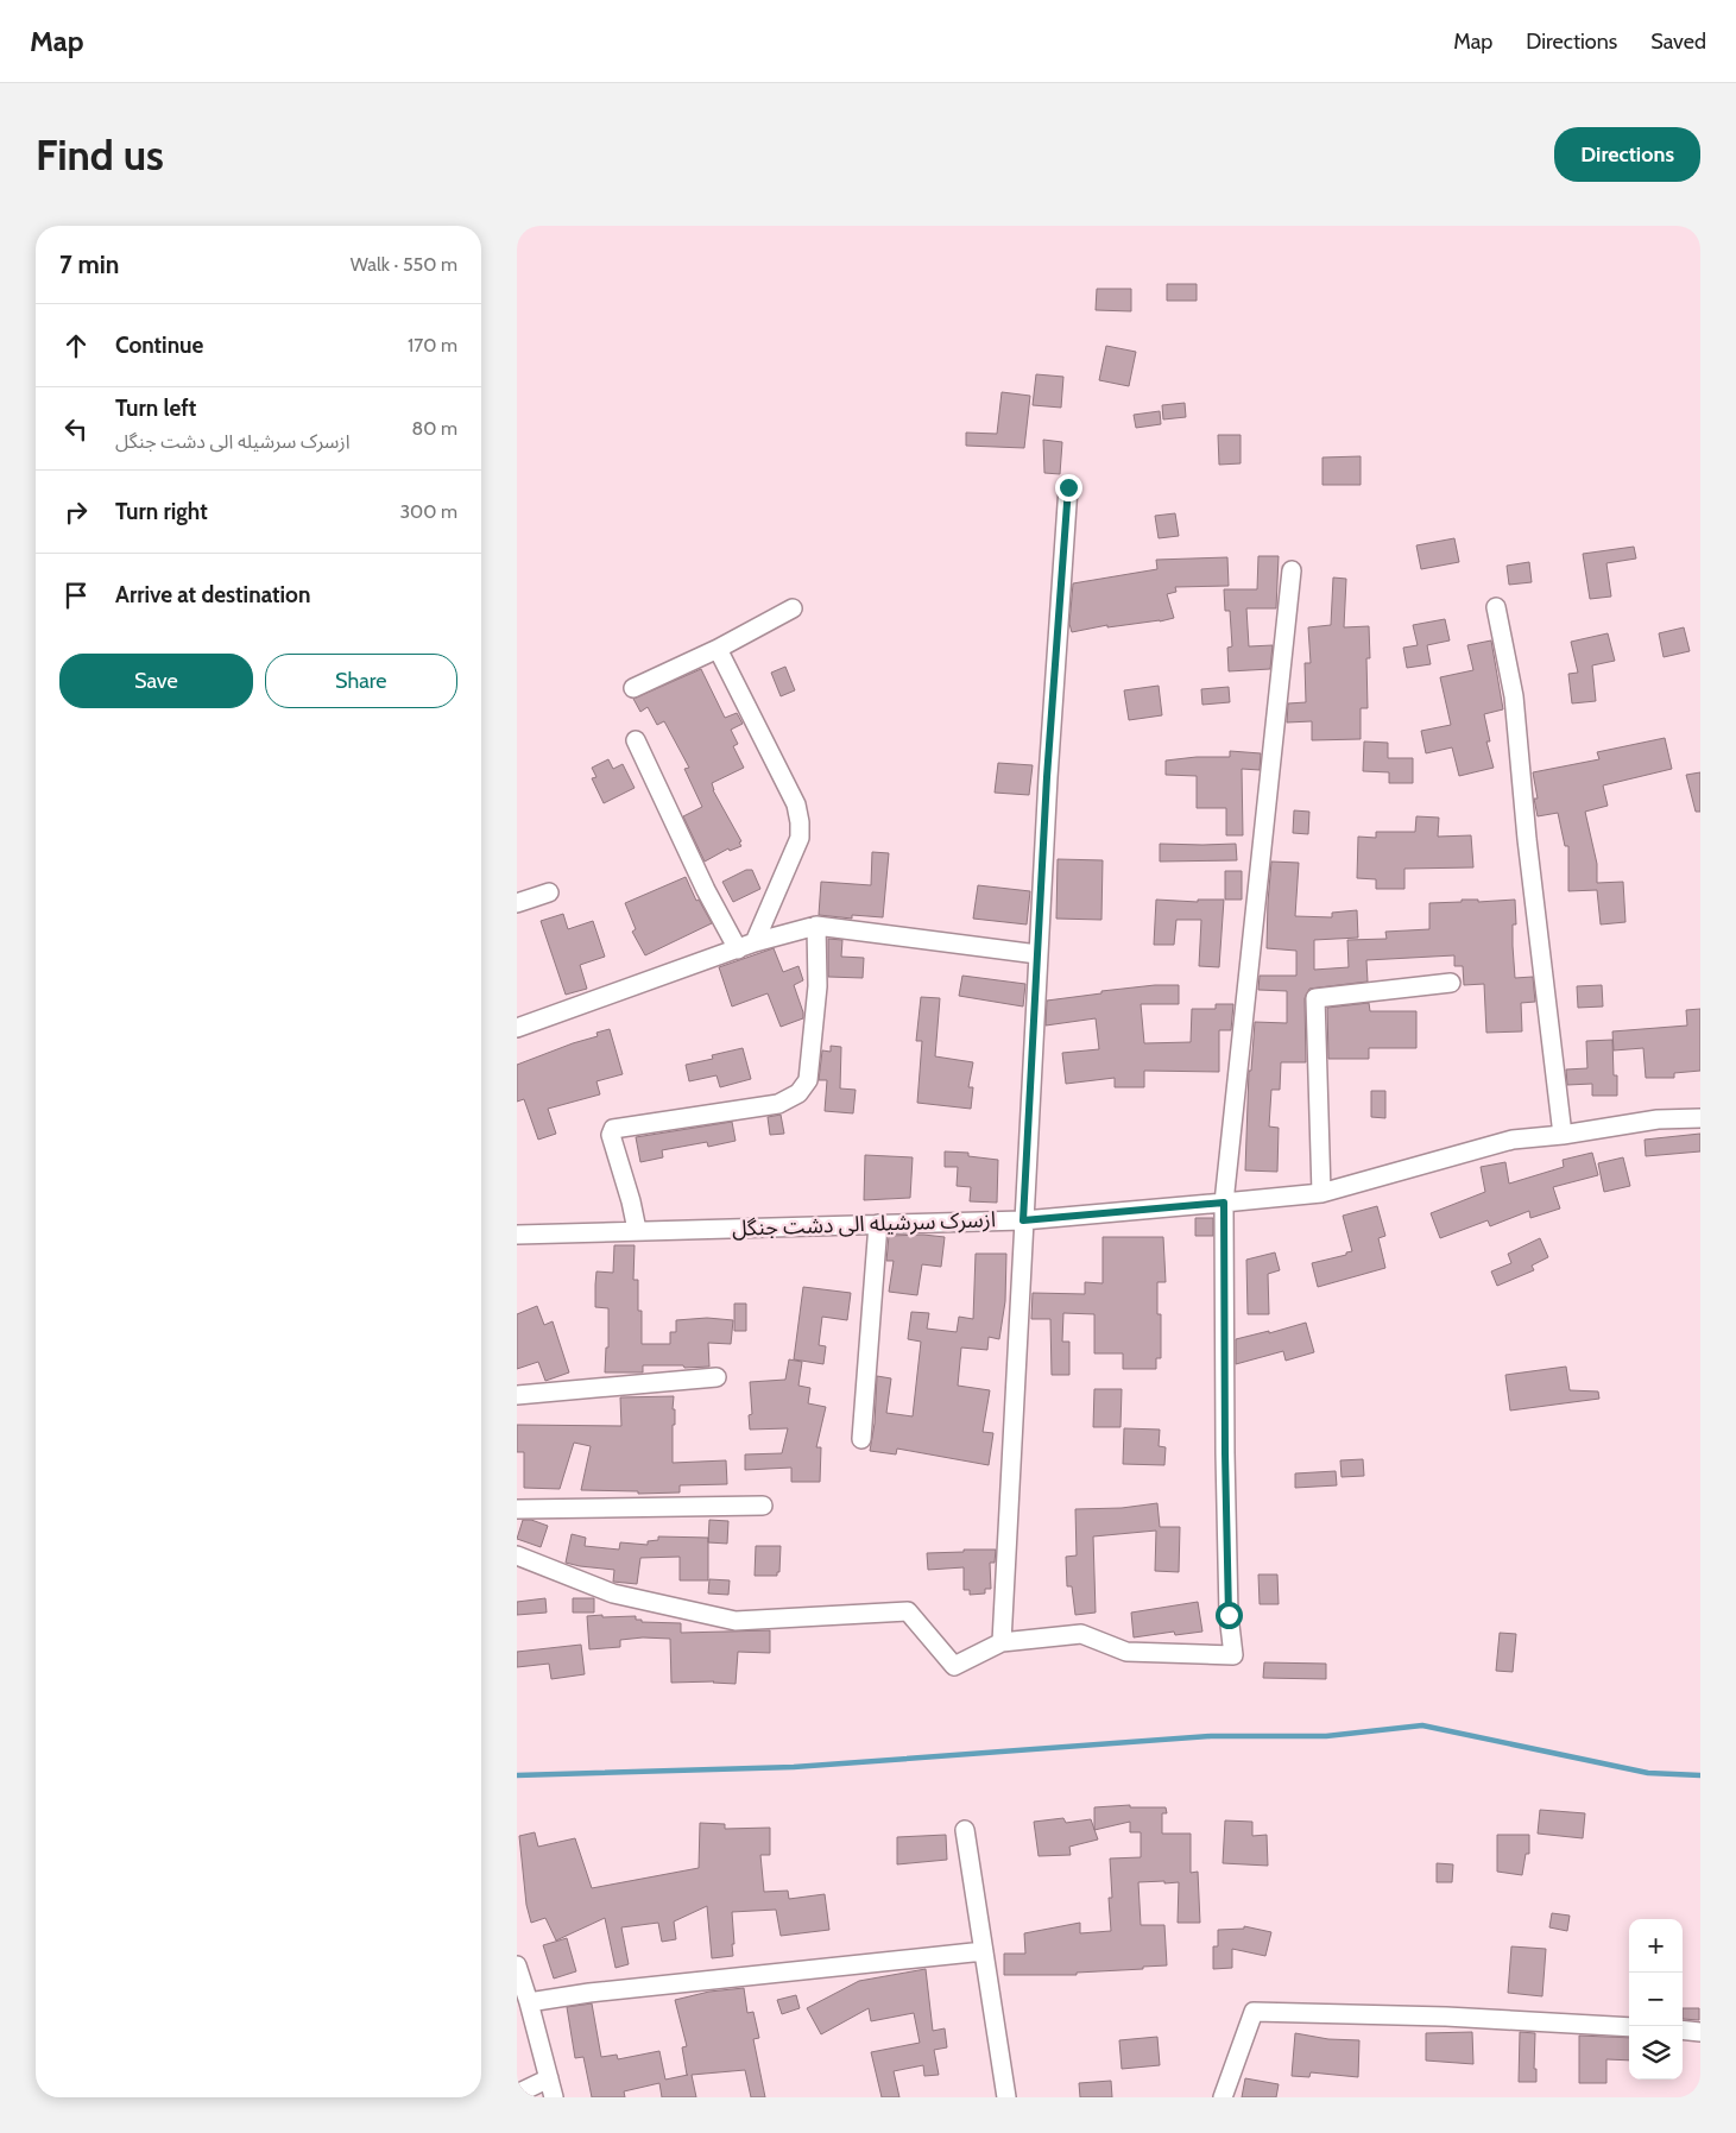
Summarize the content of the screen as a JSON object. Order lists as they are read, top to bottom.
{
  "streets": {
    "street": ["ازسرک سرشیله الی دشت جنگل"]
  },
  "page": {
    "header": "Map",
    "nav": ["Map", "Directions", "Saved"],
    "buttons": [
      "Directions",
      ["Save", "Share"]
    ],
    "title": "Find us",
    "heading": ["7 min", "Walk · 550 m"],
    "list": [
      ["Continue", "170 m"],
      ["Turn left", "ازسرک سرشیله الی دشت جنگل", "80 m"],
      ["Turn right", "300 m"],
      "Arrive at destination"
    ],
    "map_buttons": ["+", "−"]
  }
}
